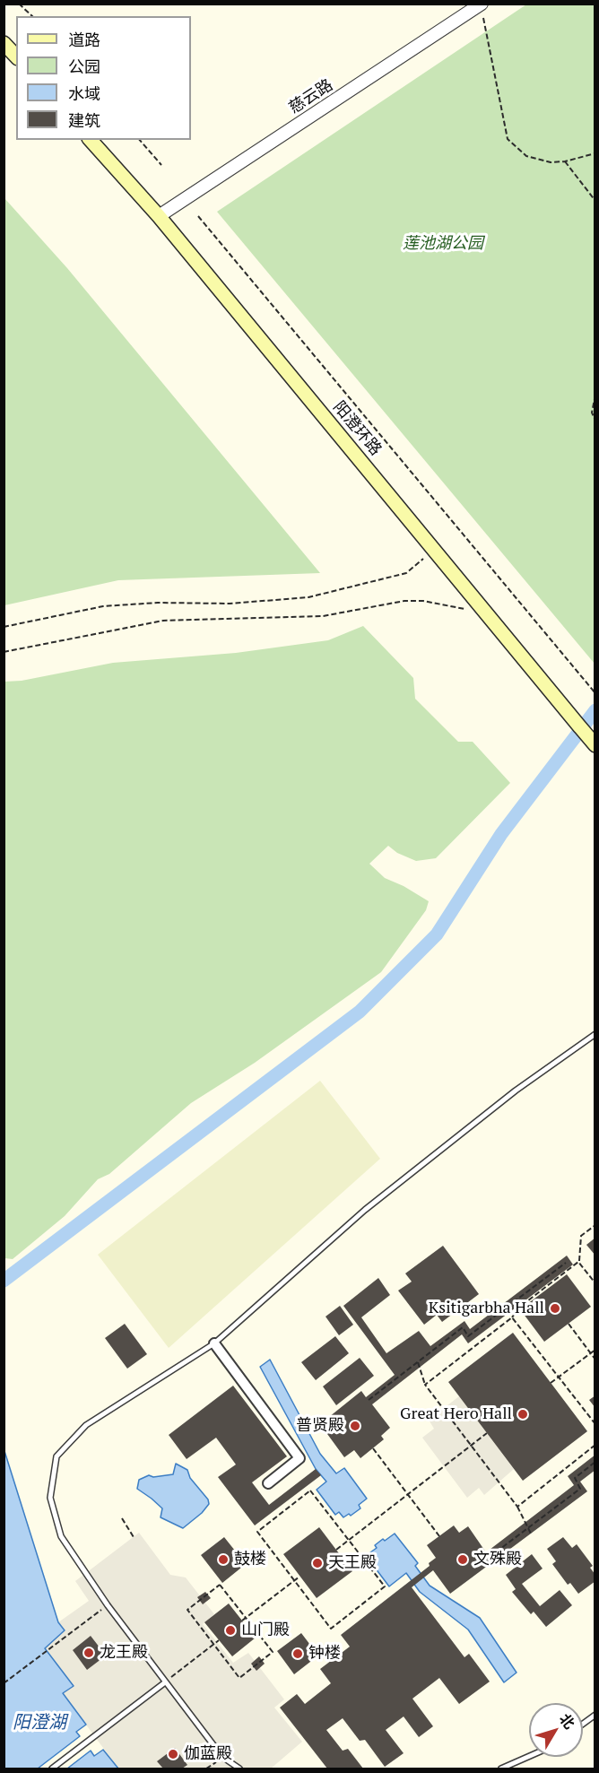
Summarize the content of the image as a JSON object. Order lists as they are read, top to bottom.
{
  "streets": {
    "main road": ["阳澄环路"],
    "street": ["慈云路"]
  },
  "crossings": [
    ["慈云路", "阳澄环路"]
  ],
  "water": ["阳澄湖"],
  "parks": ["莲池湖公园"],
  "places": [
    "Ksitigarbha Hall",
    "Great Hero Hall",
    "普贤殿",
    "鼓楼",
    "文殊殿",
    "天王殿",
    "山门殿",
    "龙王殿",
    "钟楼",
    "伽蓝殿"
  ],
  "legend": [
    "道路",
    "公园",
    "水域",
    "建筑"
  ],
  "north": "top right"
}
